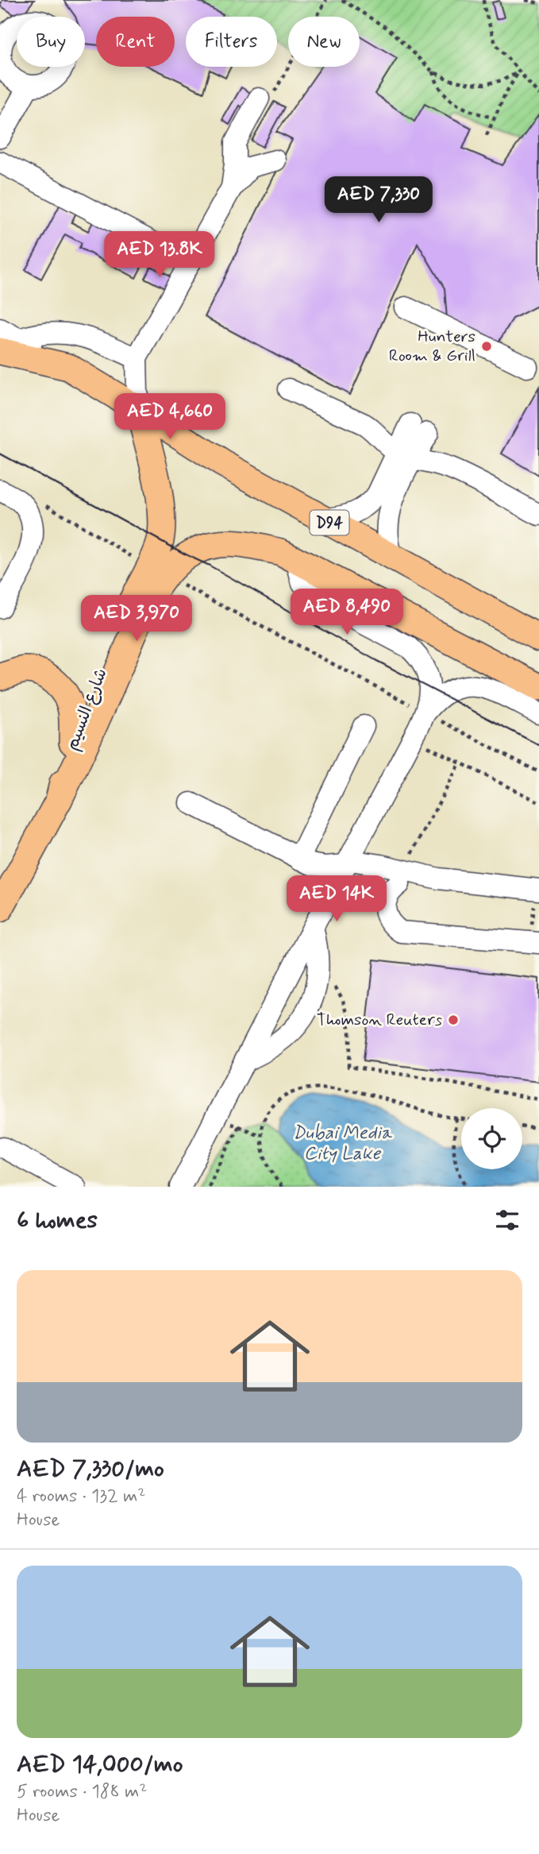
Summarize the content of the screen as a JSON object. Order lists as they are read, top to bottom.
{
  "streets": {
    "main road": ["D94", "شارع النسيم"]
  },
  "crossings": [
    ["D94", "شارع النسيم"]
  ],
  "water": ["Dubai Media City Lake"],
  "places": ["Hunters Room & Grill", "Thomson Reuters"],
  "page": {
    "chip": [
      "Buy",
      "Rent",
      "Filters",
      "New"
    ],
    "price": [
      "AED 7,330",
      "AED 13.8K",
      "AED 4,660",
      "AED 8,490",
      "AED 3,970",
      "AED 14K"
    ],
    "heading": "6 homes",
    "list": [
      {
        "name": "AED 7,330/mo",
        "note": "4 rooms · 132 m² · House"
      },
      {
        "name": "AED 14,000/mo",
        "note": "5 rooms · 188 m² · House"
      }
    ]
  }
}
